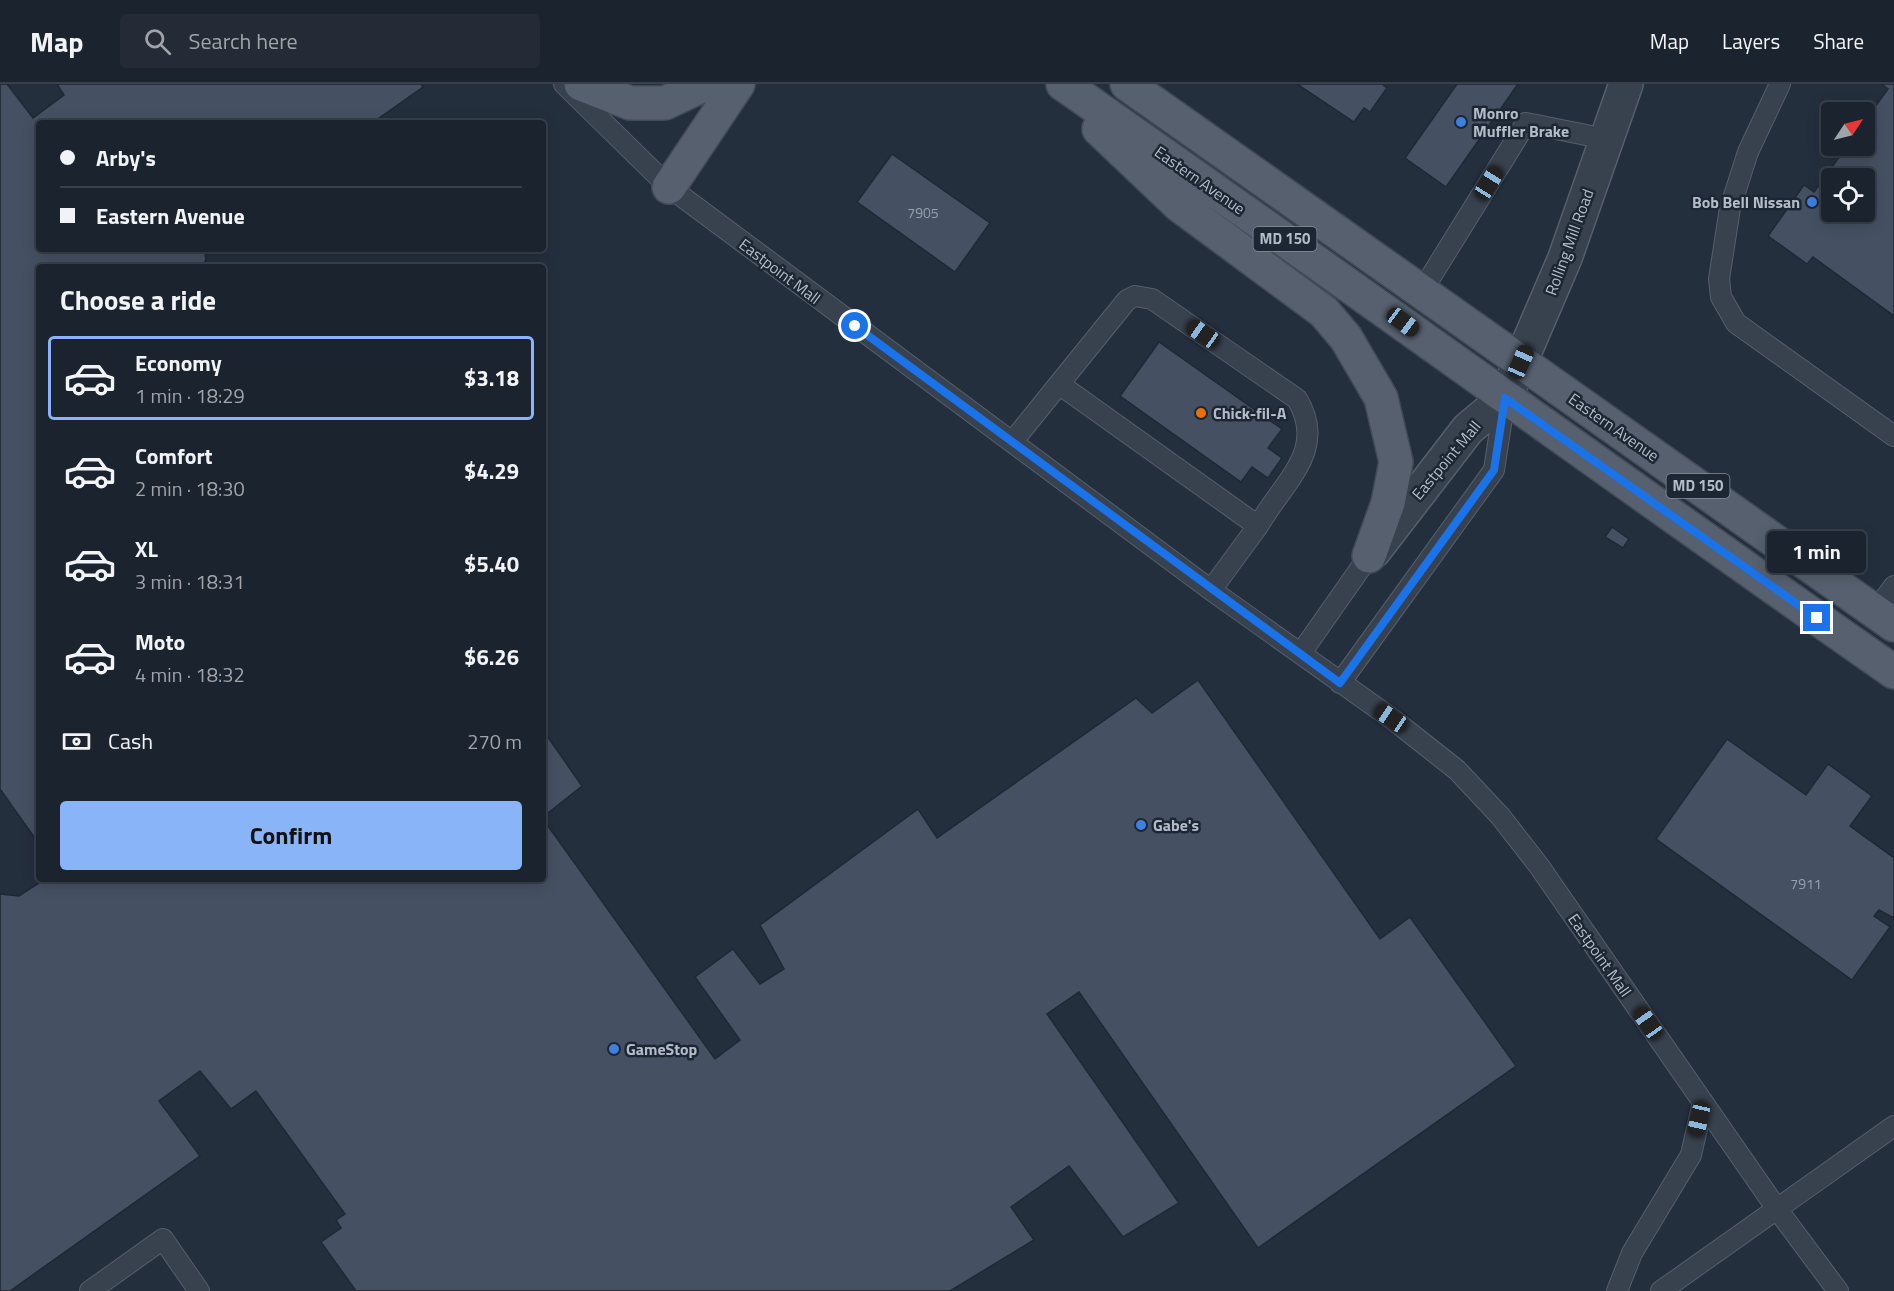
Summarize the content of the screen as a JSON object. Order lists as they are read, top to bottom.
{
  "streets": {
    "main road": ["Eastern Avenue", "MD 150"],
    "street": ["Rolling Mill Road", "Eastpoint Mall"]
  },
  "crossings": [
    ["Eastern Avenue", "Rolling Mill Road"],
    ["Eastern Avenue", "Eastpoint Mall"],
    ["Rolling Mill Road", "Eastpoint Mall"]
  ],
  "places": [
    "Monro Muffler Brake",
    "Bob Bell Nissan",
    "Chick-fil-A",
    "Gabe's",
    "GameStop"
  ],
  "house_numbers": ["7905", "7911"],
  "north": "top right",
  "page": {
    "header": "Map",
    "search": "Search here",
    "nav": ["Map", "Layers", "Share"],
    "banner": ["Arby's", "Eastern Avenue"],
    "heading": "Choose a ride",
    "list": [
      {
        "name": "Economy",
        "note": "1 min · 18:29",
        "value": "$3.18"
      },
      {
        "name": "Comfort",
        "note": "2 min · 18:30",
        "value": "$4.29"
      },
      {
        "name": "XL",
        "note": "3 min · 18:31",
        "value": "$5.40"
      },
      {
        "name": "Moto",
        "note": "4 min · 18:32",
        "value": "$6.26"
      }
    ],
    "bubble": "1 min",
    "pay": ["Cash", "270 m"],
    "buttons": "Confirm"
  }
}
